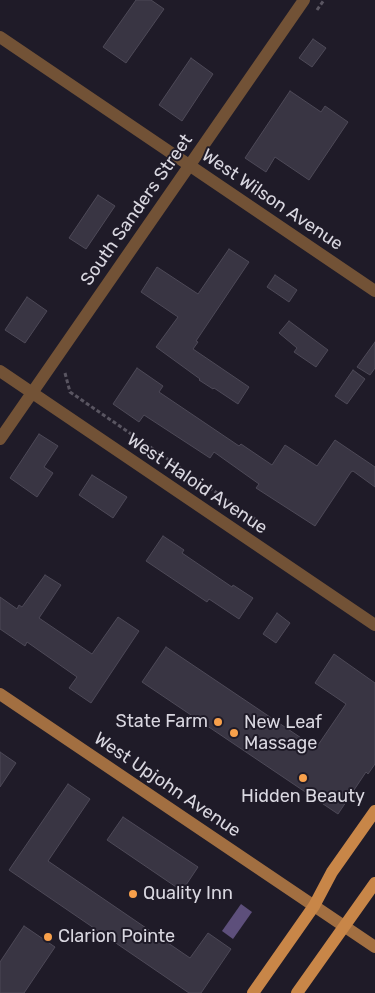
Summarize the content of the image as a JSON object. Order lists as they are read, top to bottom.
{
  "streets": {
    "main road": ["West Upjohn Avenue"],
    "street": ["West Wilson Avenue", "South Sanders Street", "West Haloid Avenue"]
  },
  "crossings": [
    ["West Wilson Avenue", "South Sanders Street"],
    ["South Sanders Street", "West Haloid Avenue"]
  ],
  "places": [
    "State Farm",
    "New Leaf Massage",
    "Hidden Beauty",
    "Quality Inn",
    "Clarion Pointe"
  ]
}
